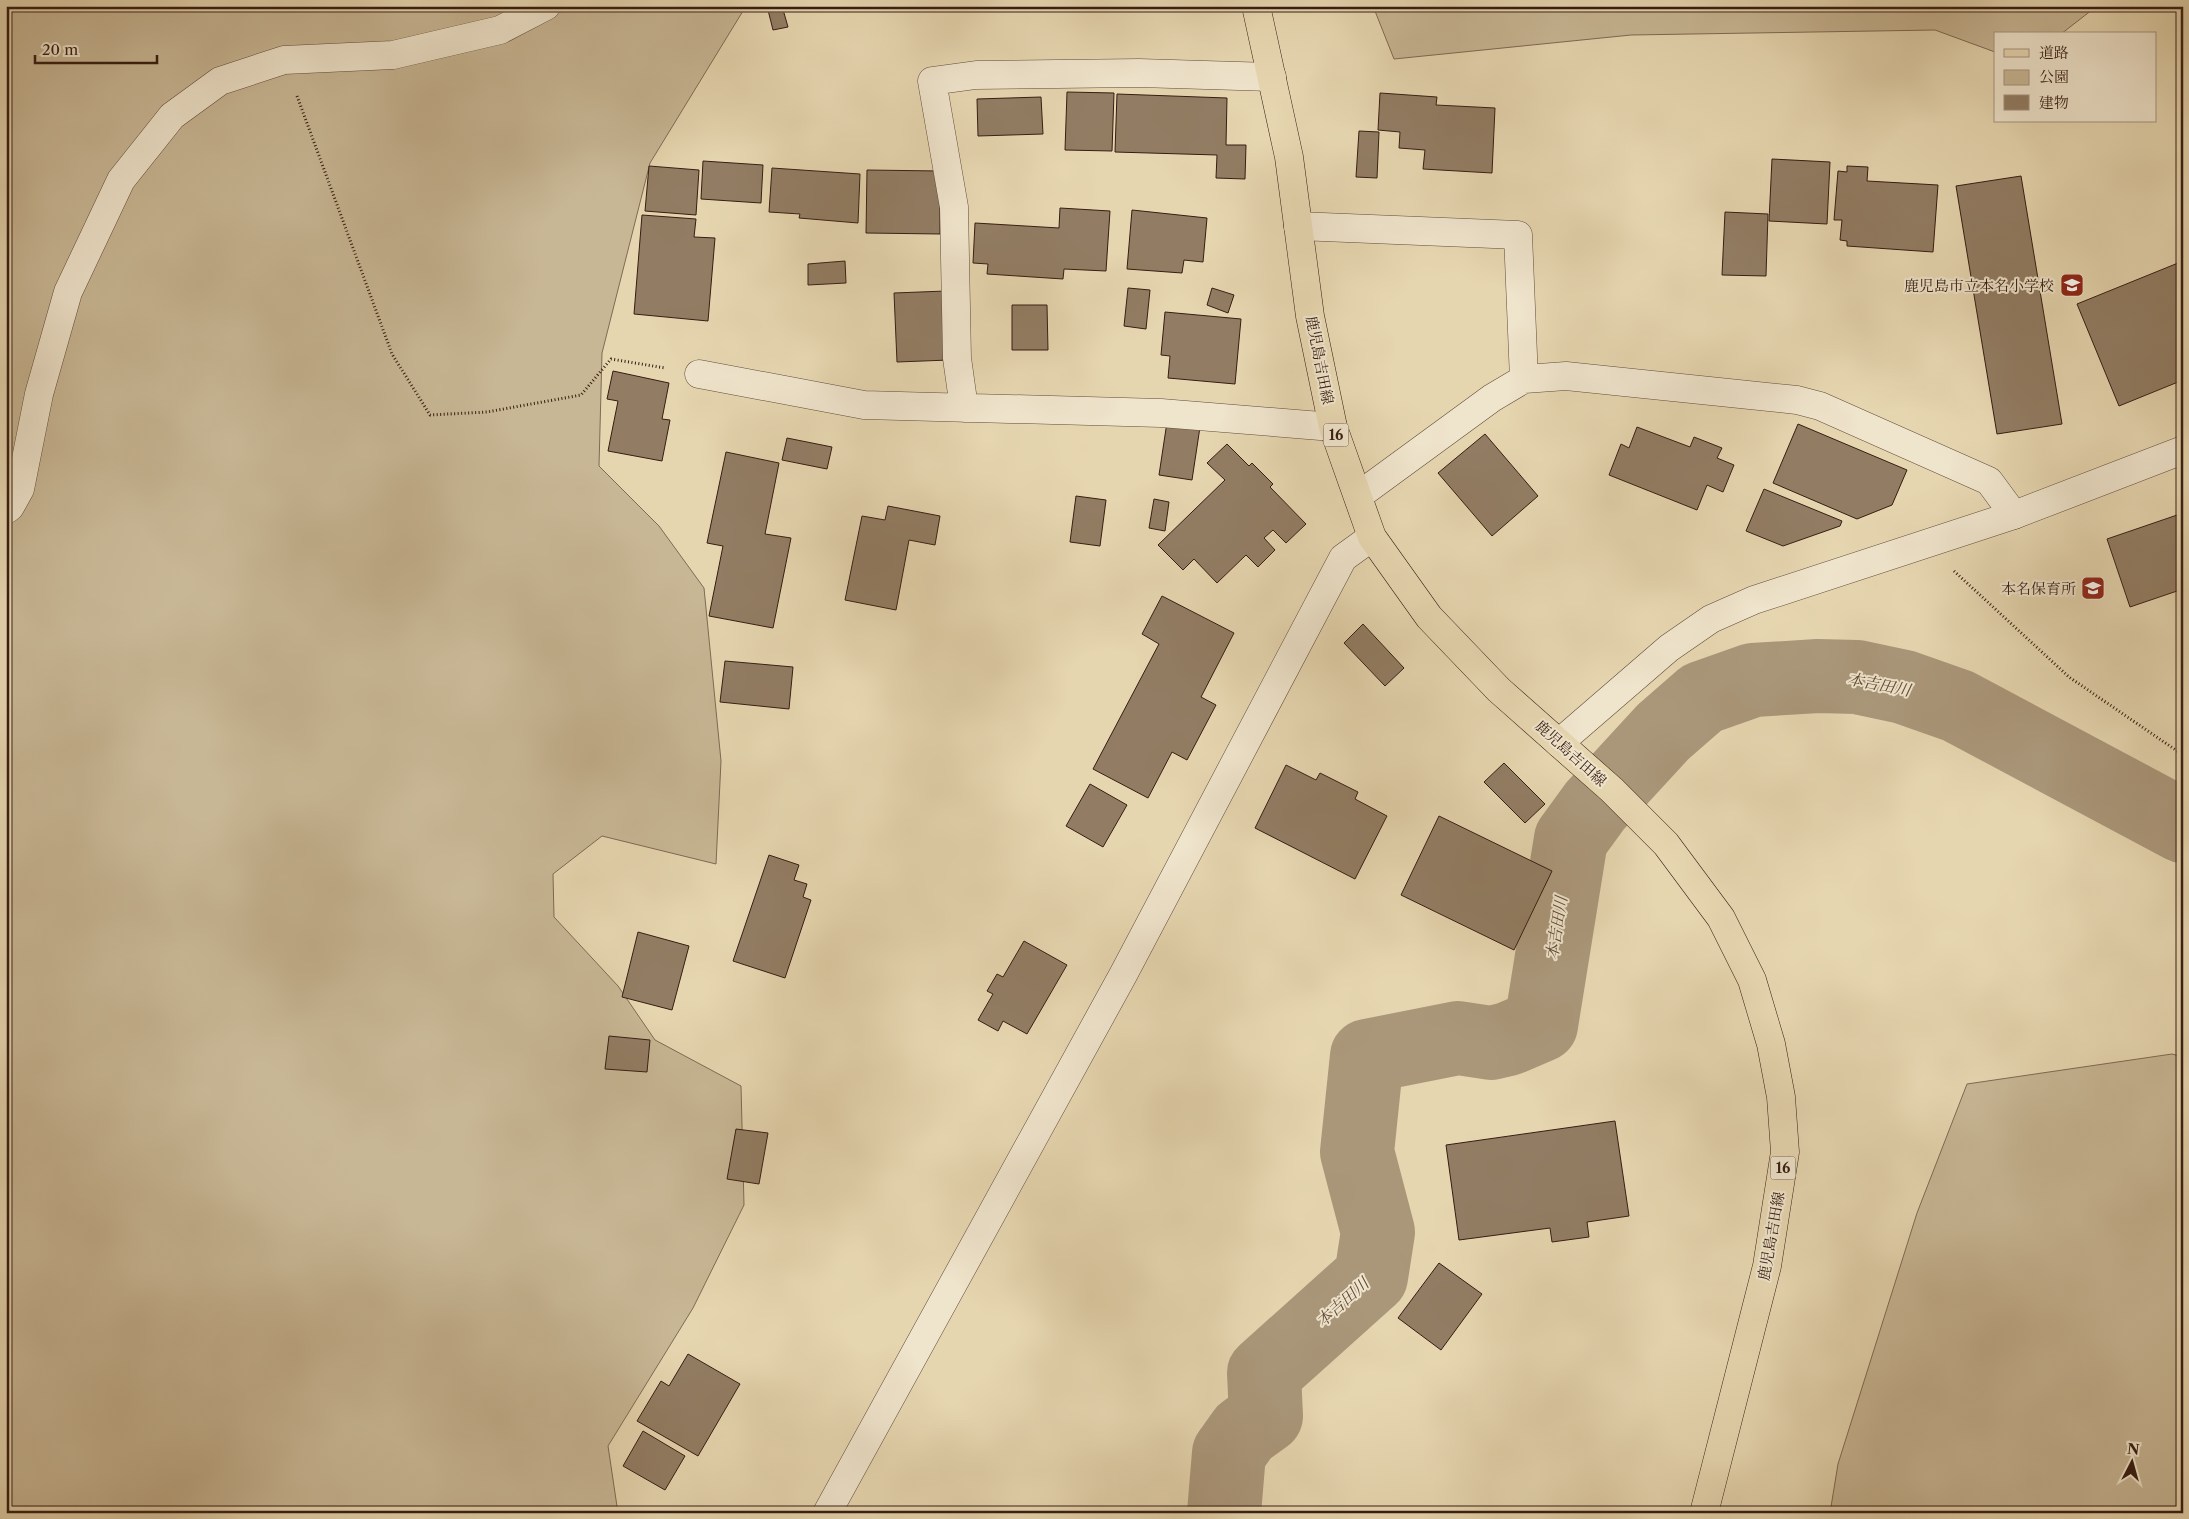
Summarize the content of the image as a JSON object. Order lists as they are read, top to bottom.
{
  "streets": {
    "main road": ["鹿児島吉田線", "16"]
  },
  "water": ["本吉田川"],
  "places": {
    "school or university": ["鹿児島市立本名小学校", "本名保育所"]
  },
  "legend": ["道路", "公園", "建物"],
  "scale_bar": "20 m",
  "north": "top"
}
